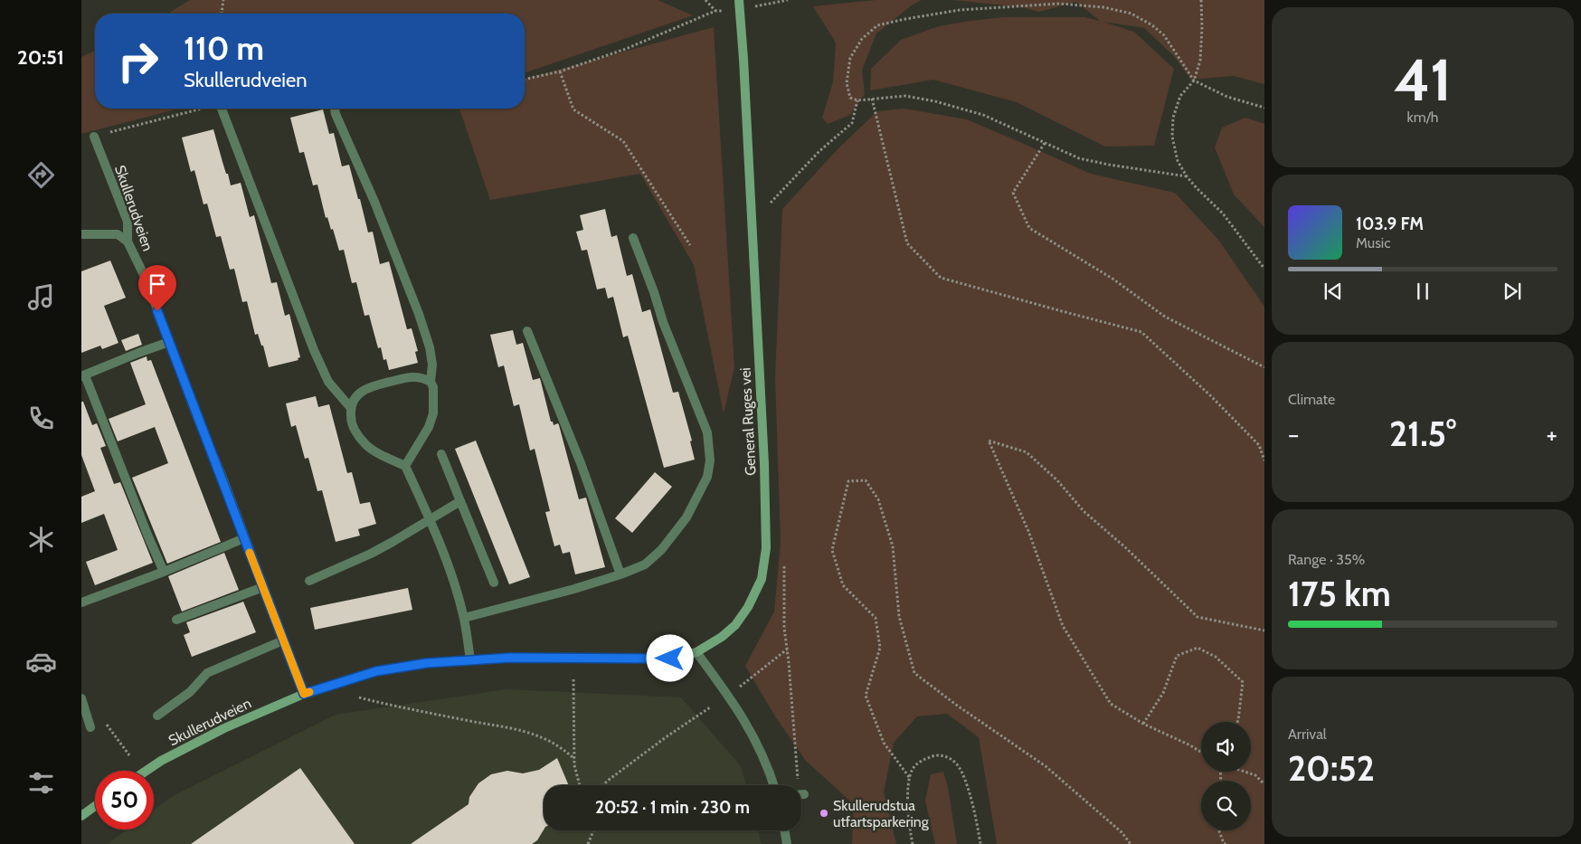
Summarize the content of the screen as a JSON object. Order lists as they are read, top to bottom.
{
  "streets": {
    "main road": ["Skullerudveien", "General Ruges vei"]
  },
  "crossings": [
    ["Skullerudveien", "General Ruges vei"]
  ],
  "places": ["Skullerudstua utfartsparkering"],
  "page": {
    "tabs": "20:51",
    "tile": [
      ["41", "km/h"],
      "Climate",
      ["Range · 35%", "175 km"],
      ["Arrival", "20:52"]
    ],
    "turn": ["110 m", "Skullerudveien"],
    "song": ["103.9 FM", "Music"],
    "heat": ["−", "21.5°", "+"],
    "limit": "50",
    "trip": "20:52 · 1 min · 230 m"
  }
}
